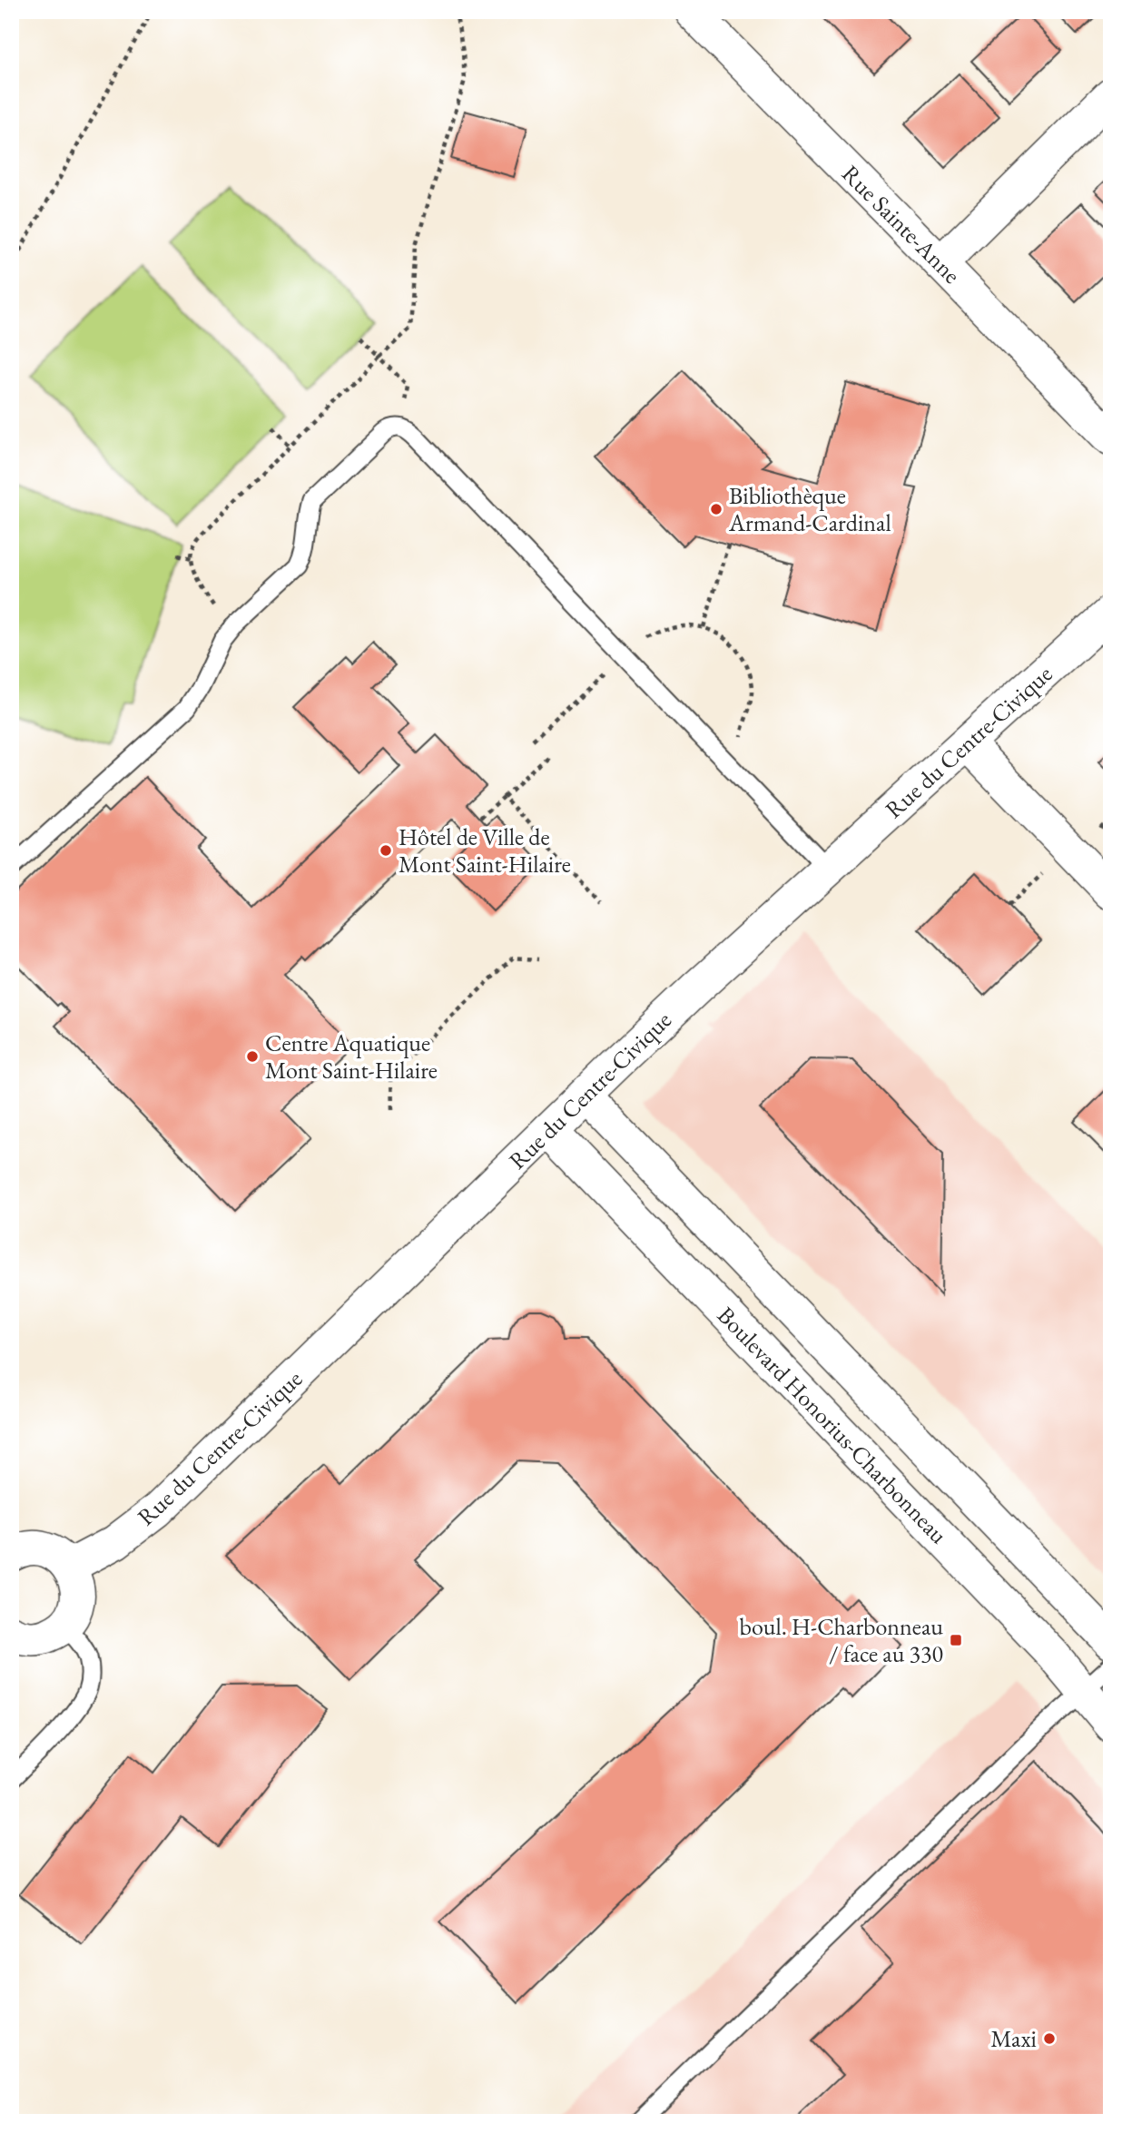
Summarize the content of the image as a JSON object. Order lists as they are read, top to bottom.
{
  "streets": {
    "street": ["Rue Sainte-Anne", "Rue du Centre-Civique", "Boulevard Honorius-Charbonneau"]
  },
  "crossings": [
    ["Rue du Centre-Civique", "Boulevard Honorius-Charbonneau"]
  ],
  "places": {
    "other": [
      "Bibliothèque Armand-Cardinal",
      "Hôtel de Ville de Mont Saint-Hilaire",
      "Centre Aquatique Mont Saint-Hilaire",
      "Maxi"
    ],
    "transit": ["boul. H-Charbonneau / face au 330"]
  }
}
